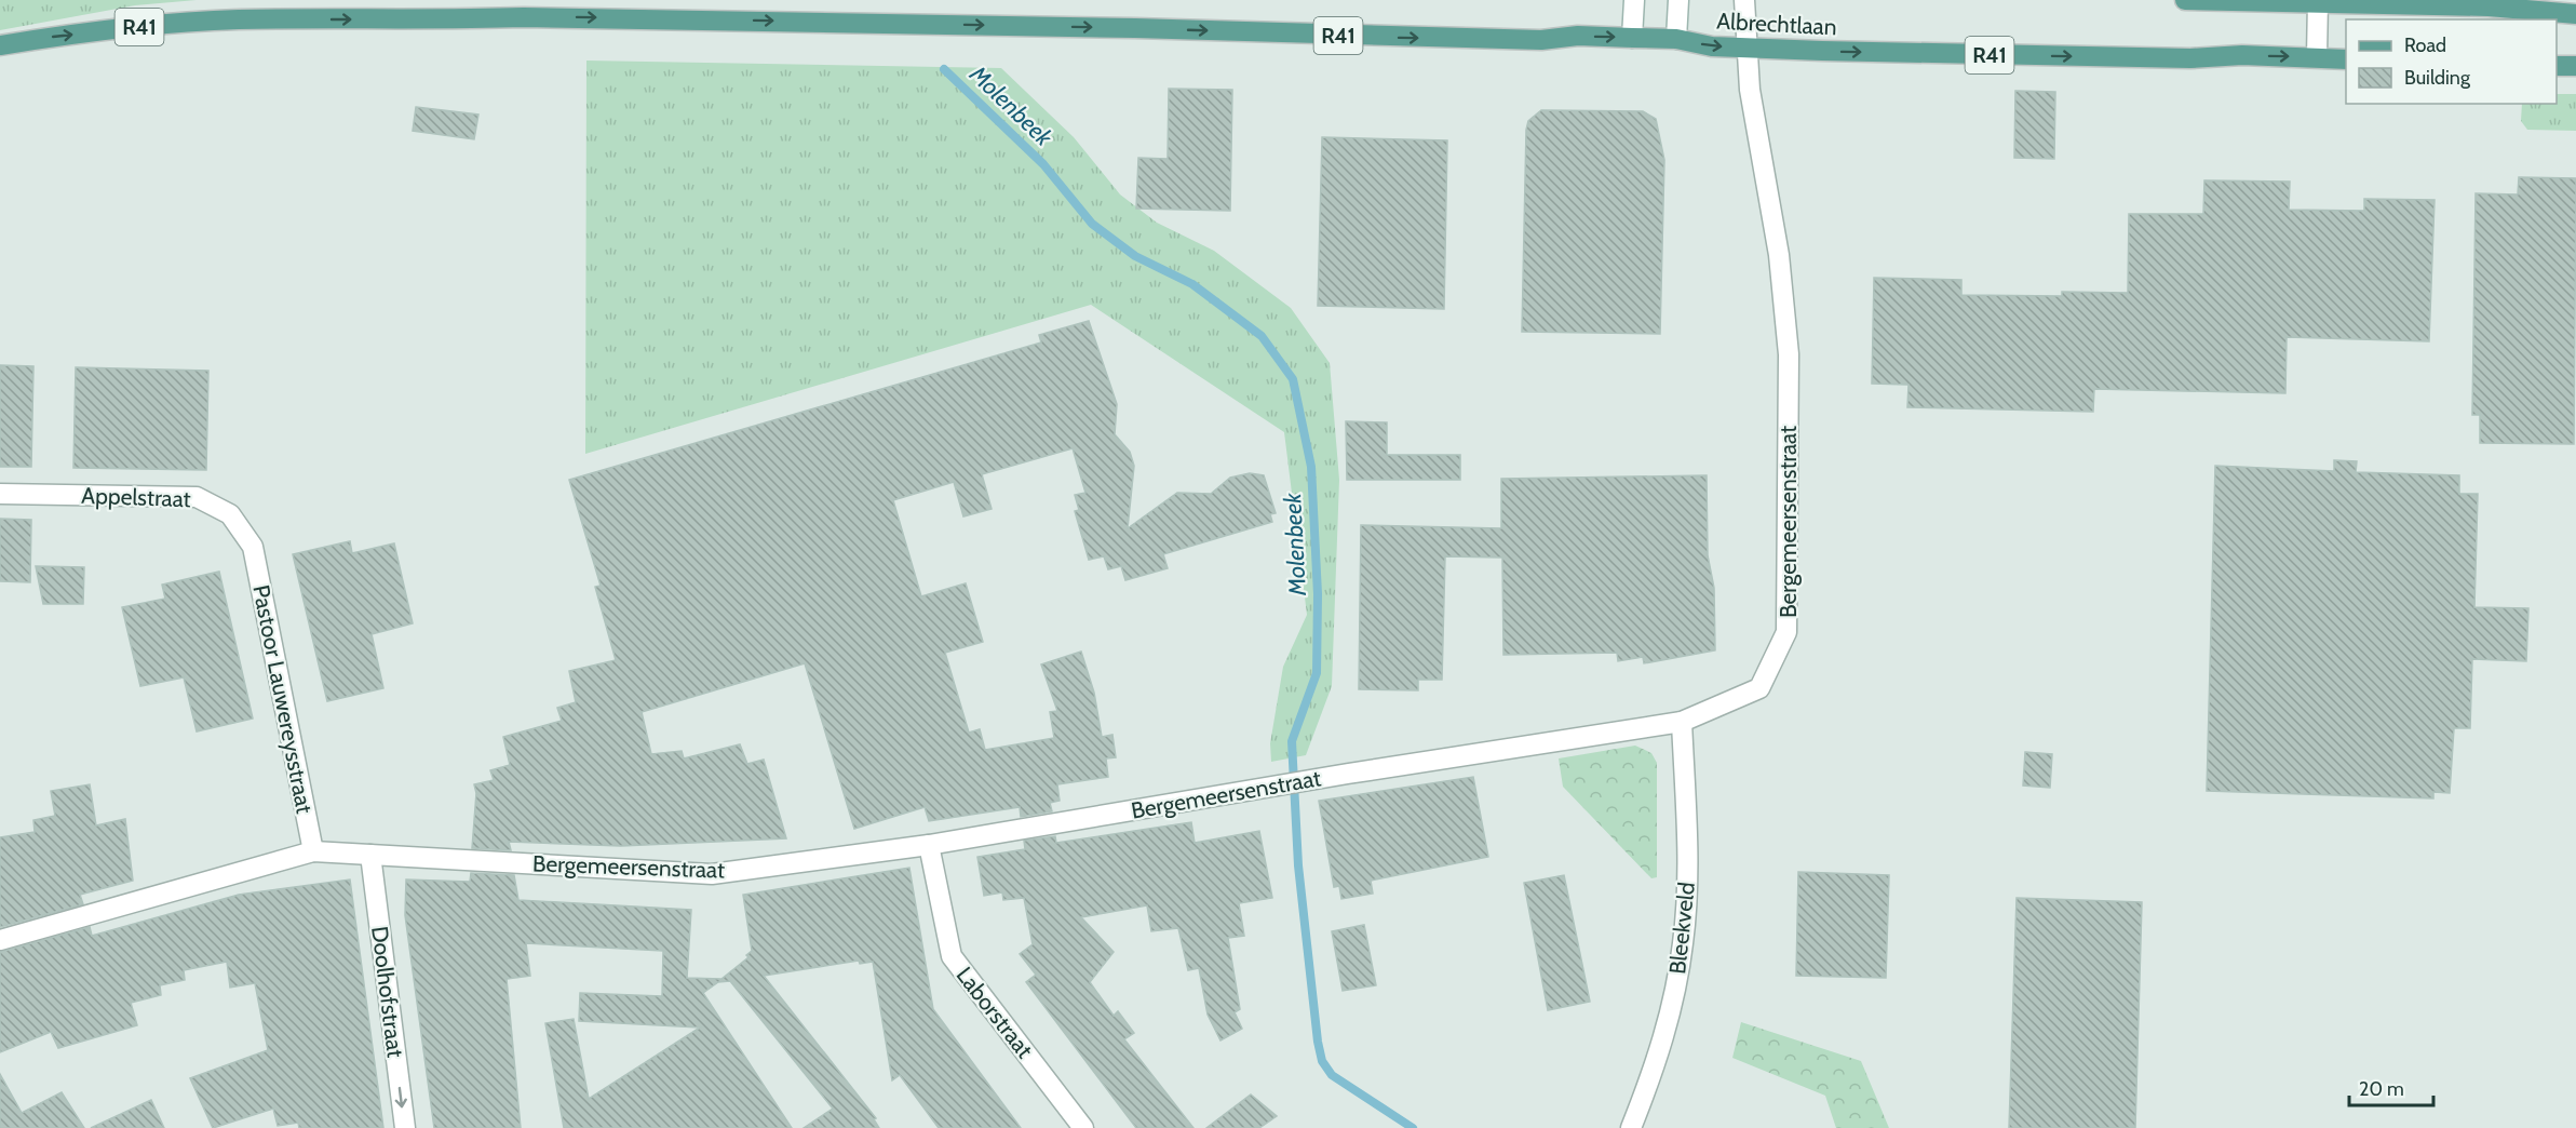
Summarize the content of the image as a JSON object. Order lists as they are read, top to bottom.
{
  "streets": {
    "main road": ["Albrechtlaan", "R41"],
    "street": [
      "Appelstraat",
      "Bergemeersenstraat",
      "Pastoor Lauwereysstraat",
      "Bleekveld",
      "Doolhofstraat",
      "Laborstraat"
    ]
  },
  "crossings": [
    ["Albrechtlaan", "Bergemeersenstraat"],
    ["Appelstraat", "Pastoor Lauwereysstraat"],
    ["Bergemeersenstraat", "Pastoor Lauwereysstraat"],
    ["Bergemeersenstraat", "Bleekveld"],
    ["Bergemeersenstraat", "Doolhofstraat"],
    ["Bergemeersenstraat", "Laborstraat"]
  ],
  "one_way": ["Albrechtlaan", "Doolhofstraat"],
  "water": ["Molenbeek"],
  "legend": ["Road", "Building"],
  "scale_bar": "20 m"
}
